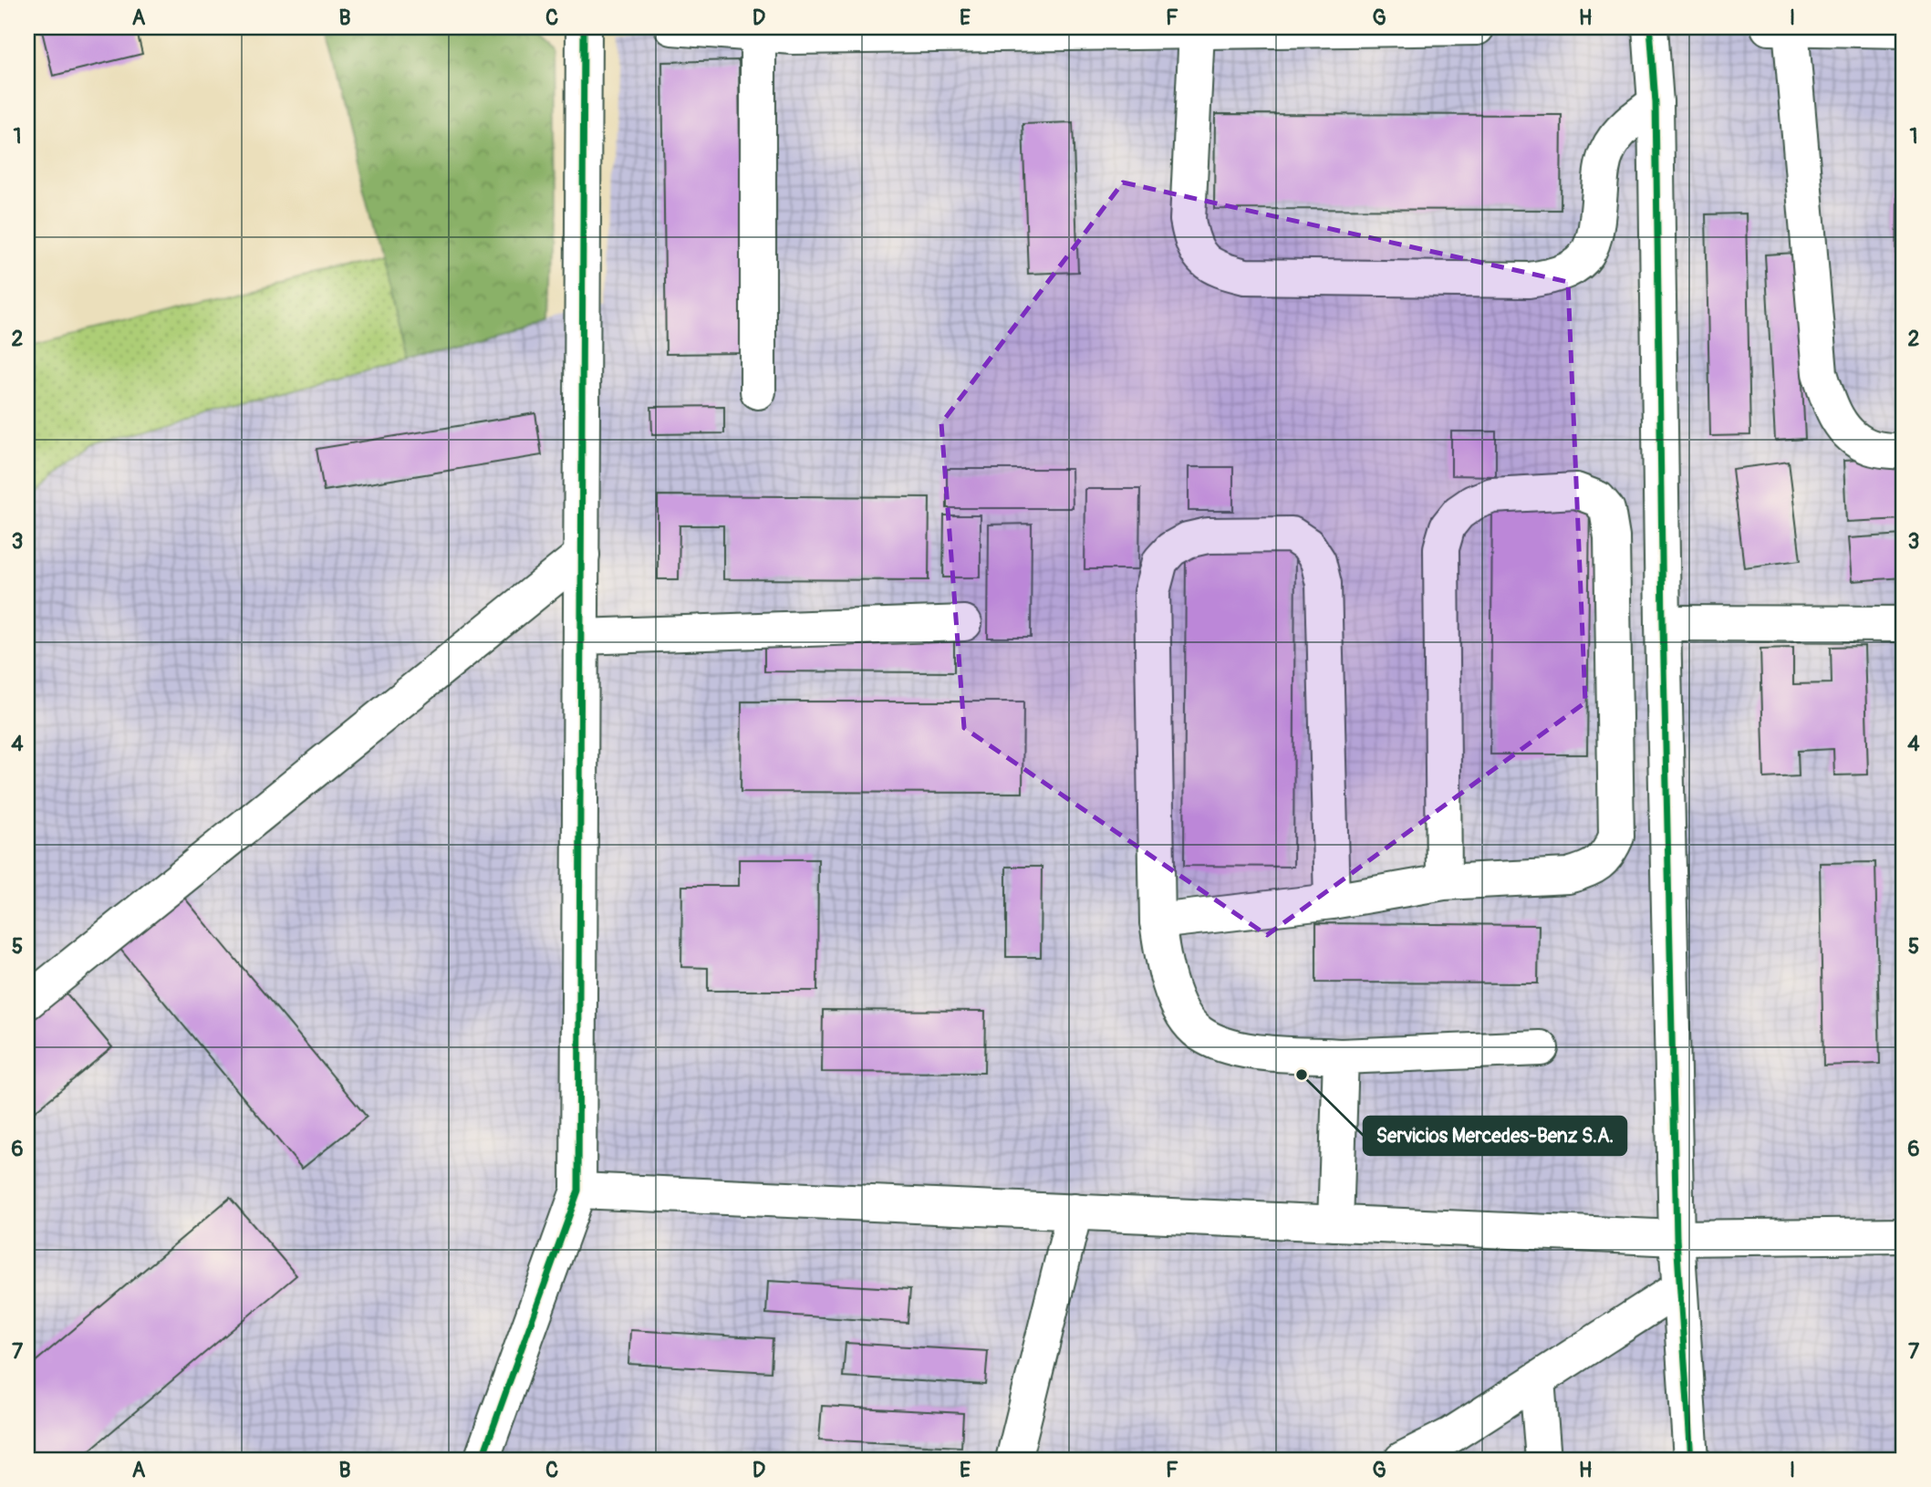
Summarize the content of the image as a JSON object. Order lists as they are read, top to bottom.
{
  "places": ["Servicios Mercedes-Benz S.A."],
  "grid": {
    "columns": [
      "A",
      "B",
      "C",
      "D",
      "E",
      "F",
      "G",
      "H",
      "I"
    ],
    "rows": [
      "1",
      "2",
      "3",
      "4",
      "5",
      "6",
      "7"
    ]
  }
}
